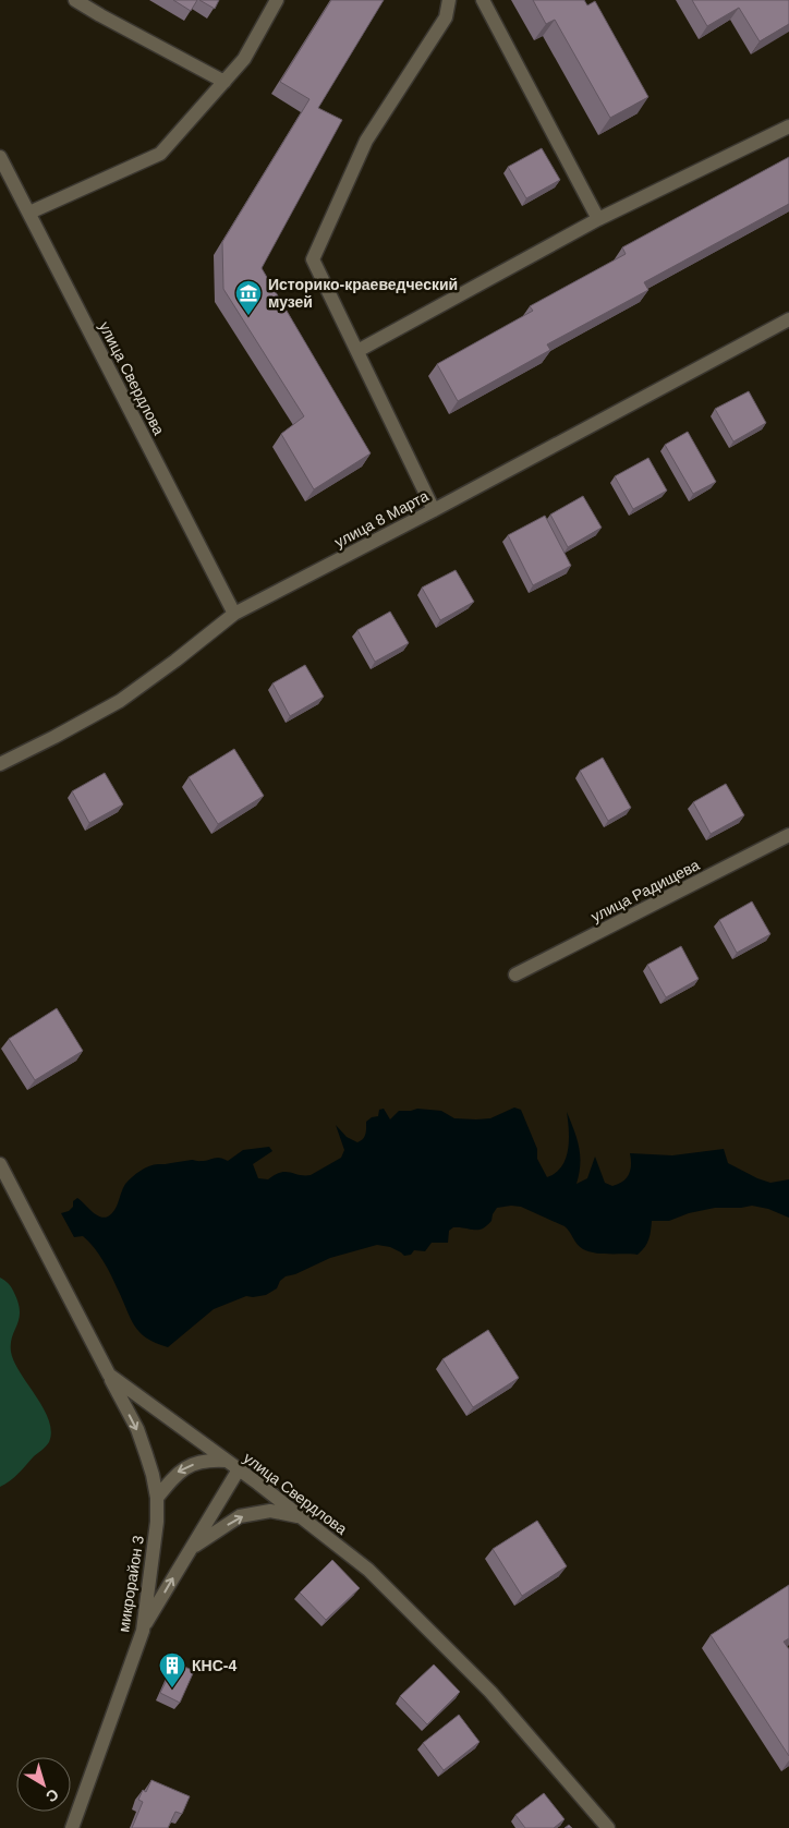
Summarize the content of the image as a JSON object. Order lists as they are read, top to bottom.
{
  "streets": {
    "street": [
      "улица Свердлова",
      "улица 8 Марта",
      "улица Радищева",
      "микрорайон 3"
    ]
  },
  "crossings": [
    ["улица Свердлова", "улица 8 Марта"],
    ["улица Свердлова", "микрорайон 3"]
  ],
  "places": {
    "museum": ["Историко-краеведческий музей"],
    "building": ["КНС-4"]
  },
  "north": "bottom right"
}
